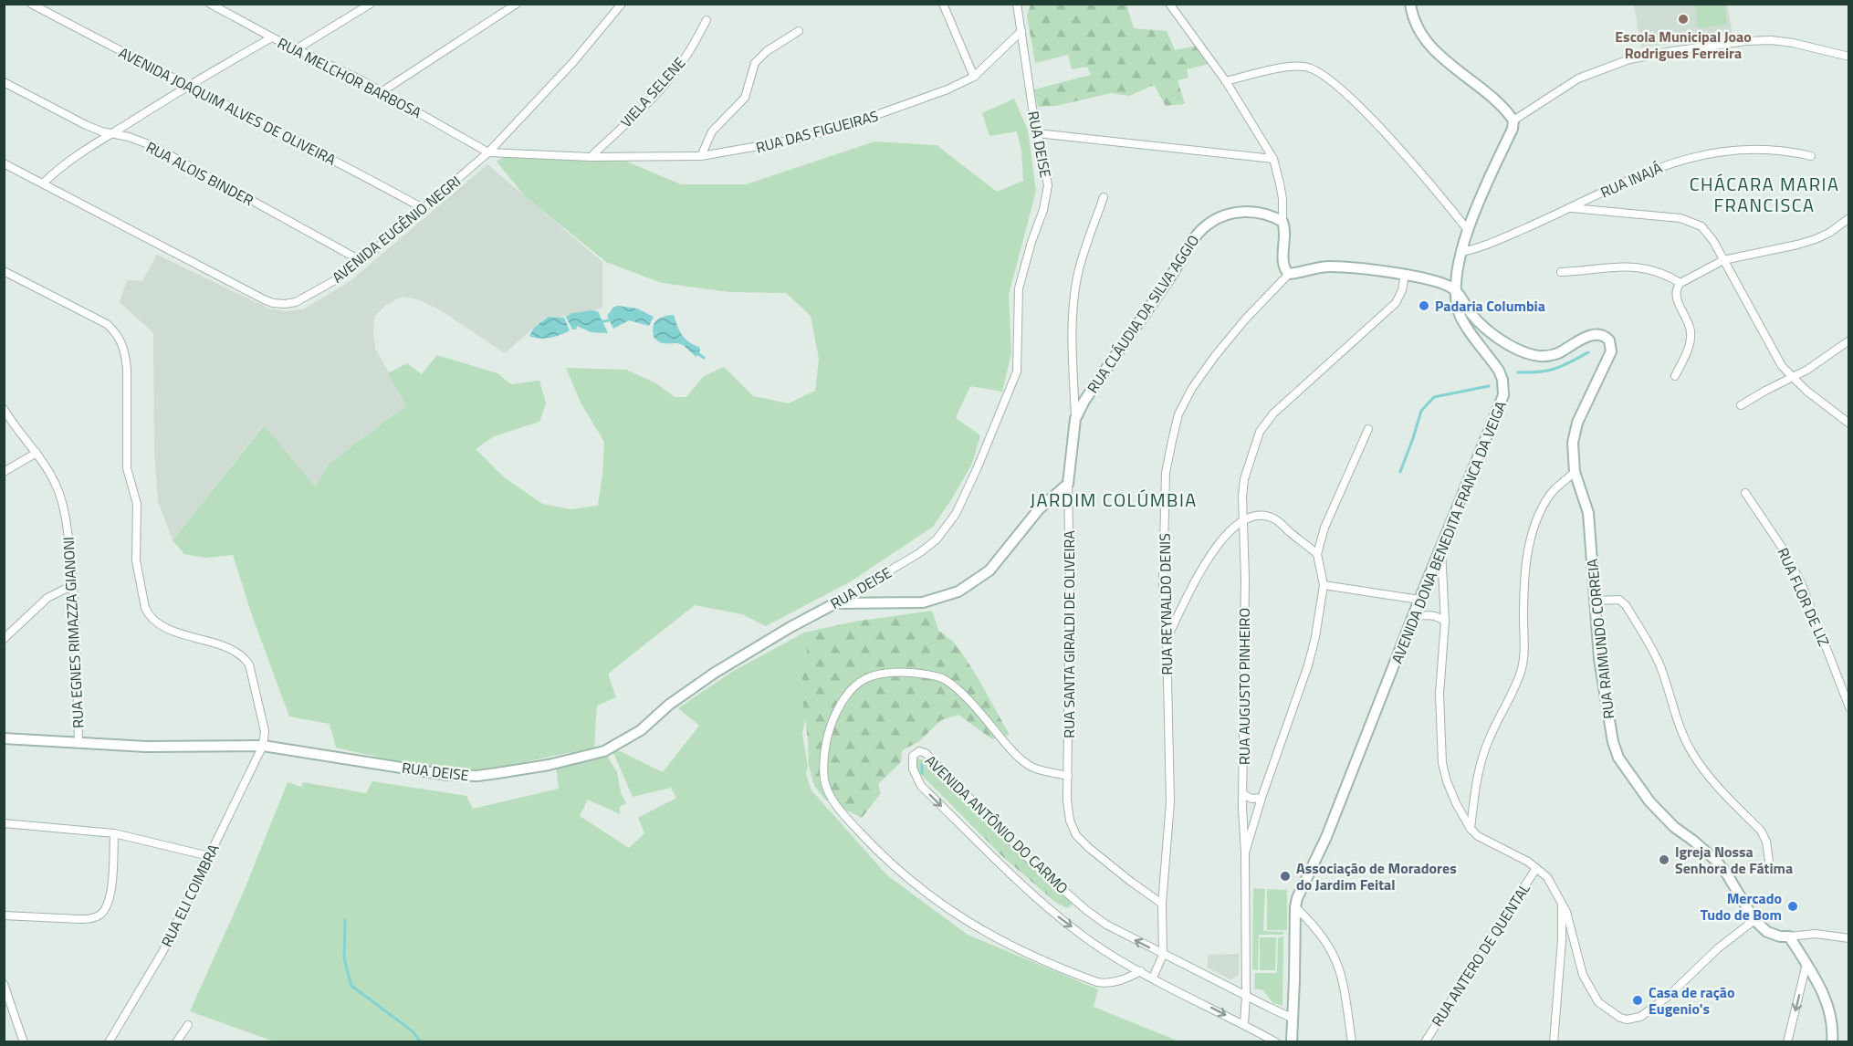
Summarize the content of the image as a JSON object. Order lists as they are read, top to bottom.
{
  "streets": {
    "street": [
      "RUA MELCHOR BARBOSA",
      "VIELA SELENE",
      "AVENIDA JOAQUIM ALVES DE OLIVEIRA",
      "RUA DAS FIGUEIRAS",
      "RUA DEISE",
      "RUA ALOIS BINDER",
      "RUA INAJÁ",
      "AVENIDA EUGÊNIO NEGRI",
      "RUA CLÁUDIA DA SILVA AGGIO",
      "AVENIDA DONA BENEDITA FRANCA DA VEIGA",
      "RUA FLOR DE LIZ",
      "RUA REYNALDO DENIS",
      "RUA EGNES RIMAZZA GIANONI",
      "RUA SANTA GIRALDI DE OLIVEIRA",
      "RUA RAIMUNDO CORREIA",
      "RUA AUGUSTO PINHEIRO",
      "AVENIDA ANTÔNIO DO CARMO",
      "RUA ELI COIMBRA",
      "RUA ANTERO DE QUENTAL"
    ]
  },
  "crossings": [
    ["RUA MELCHOR BARBOSA", "RUA DAS FIGUEIRAS"],
    ["RUA MELCHOR BARBOSA", "AVENIDA EUGÊNIO NEGRI"],
    ["VIELA SELENE", "RUA DAS FIGUEIRAS"],
    ["AVENIDA JOAQUIM ALVES DE OLIVEIRA", "AVENIDA EUGÊNIO NEGRI"],
    ["RUA DAS FIGUEIRAS", "RUA DEISE"],
    ["RUA DAS FIGUEIRAS", "AVENIDA EUGÊNIO NEGRI"],
    ["RUA DEISE", "RUA EGNES RIMAZZA GIANONI"],
    ["RUA DEISE", "RUA ELI COIMBRA"],
    ["RUA ALOIS BINDER", "AVENIDA EUGÊNIO NEGRI"],
    ["RUA INAJÁ", "AVENIDA DONA BENEDITA FRANCA DA VEIGA"],
    ["RUA CLÁUDIA DA SILVA AGGIO", "RUA SANTA GIRALDI DE OLIVEIRA"],
    ["AVENIDA DONA BENEDITA FRANCA DA VEIGA", "RUA RAIMUNDO CORREIA"],
    ["AVENIDA DONA BENEDITA FRANCA DA VEIGA", "AVENIDA ANTÔNIO DO CARMO"],
    ["RUA REYNALDO DENIS", "RUA SANTA GIRALDI DE OLIVEIRA"],
    ["RUA REYNALDO DENIS", "AVENIDA ANTÔNIO DO CARMO"]
  ],
  "districts": ["CHÁCARA MARIA FRANCISCA", "JARDIM COLÚMBIA"],
  "places": [
    "Escola Municipal Joao Rodrigues Ferreira",
    "Padaria Columbia",
    "Igreja Nossa Senhora de Fátima",
    "Associação de Moradores do Jardim Feital",
    "Mercado Tudo de Bom",
    "Casa de ração Eugenio's"
  ]
}
